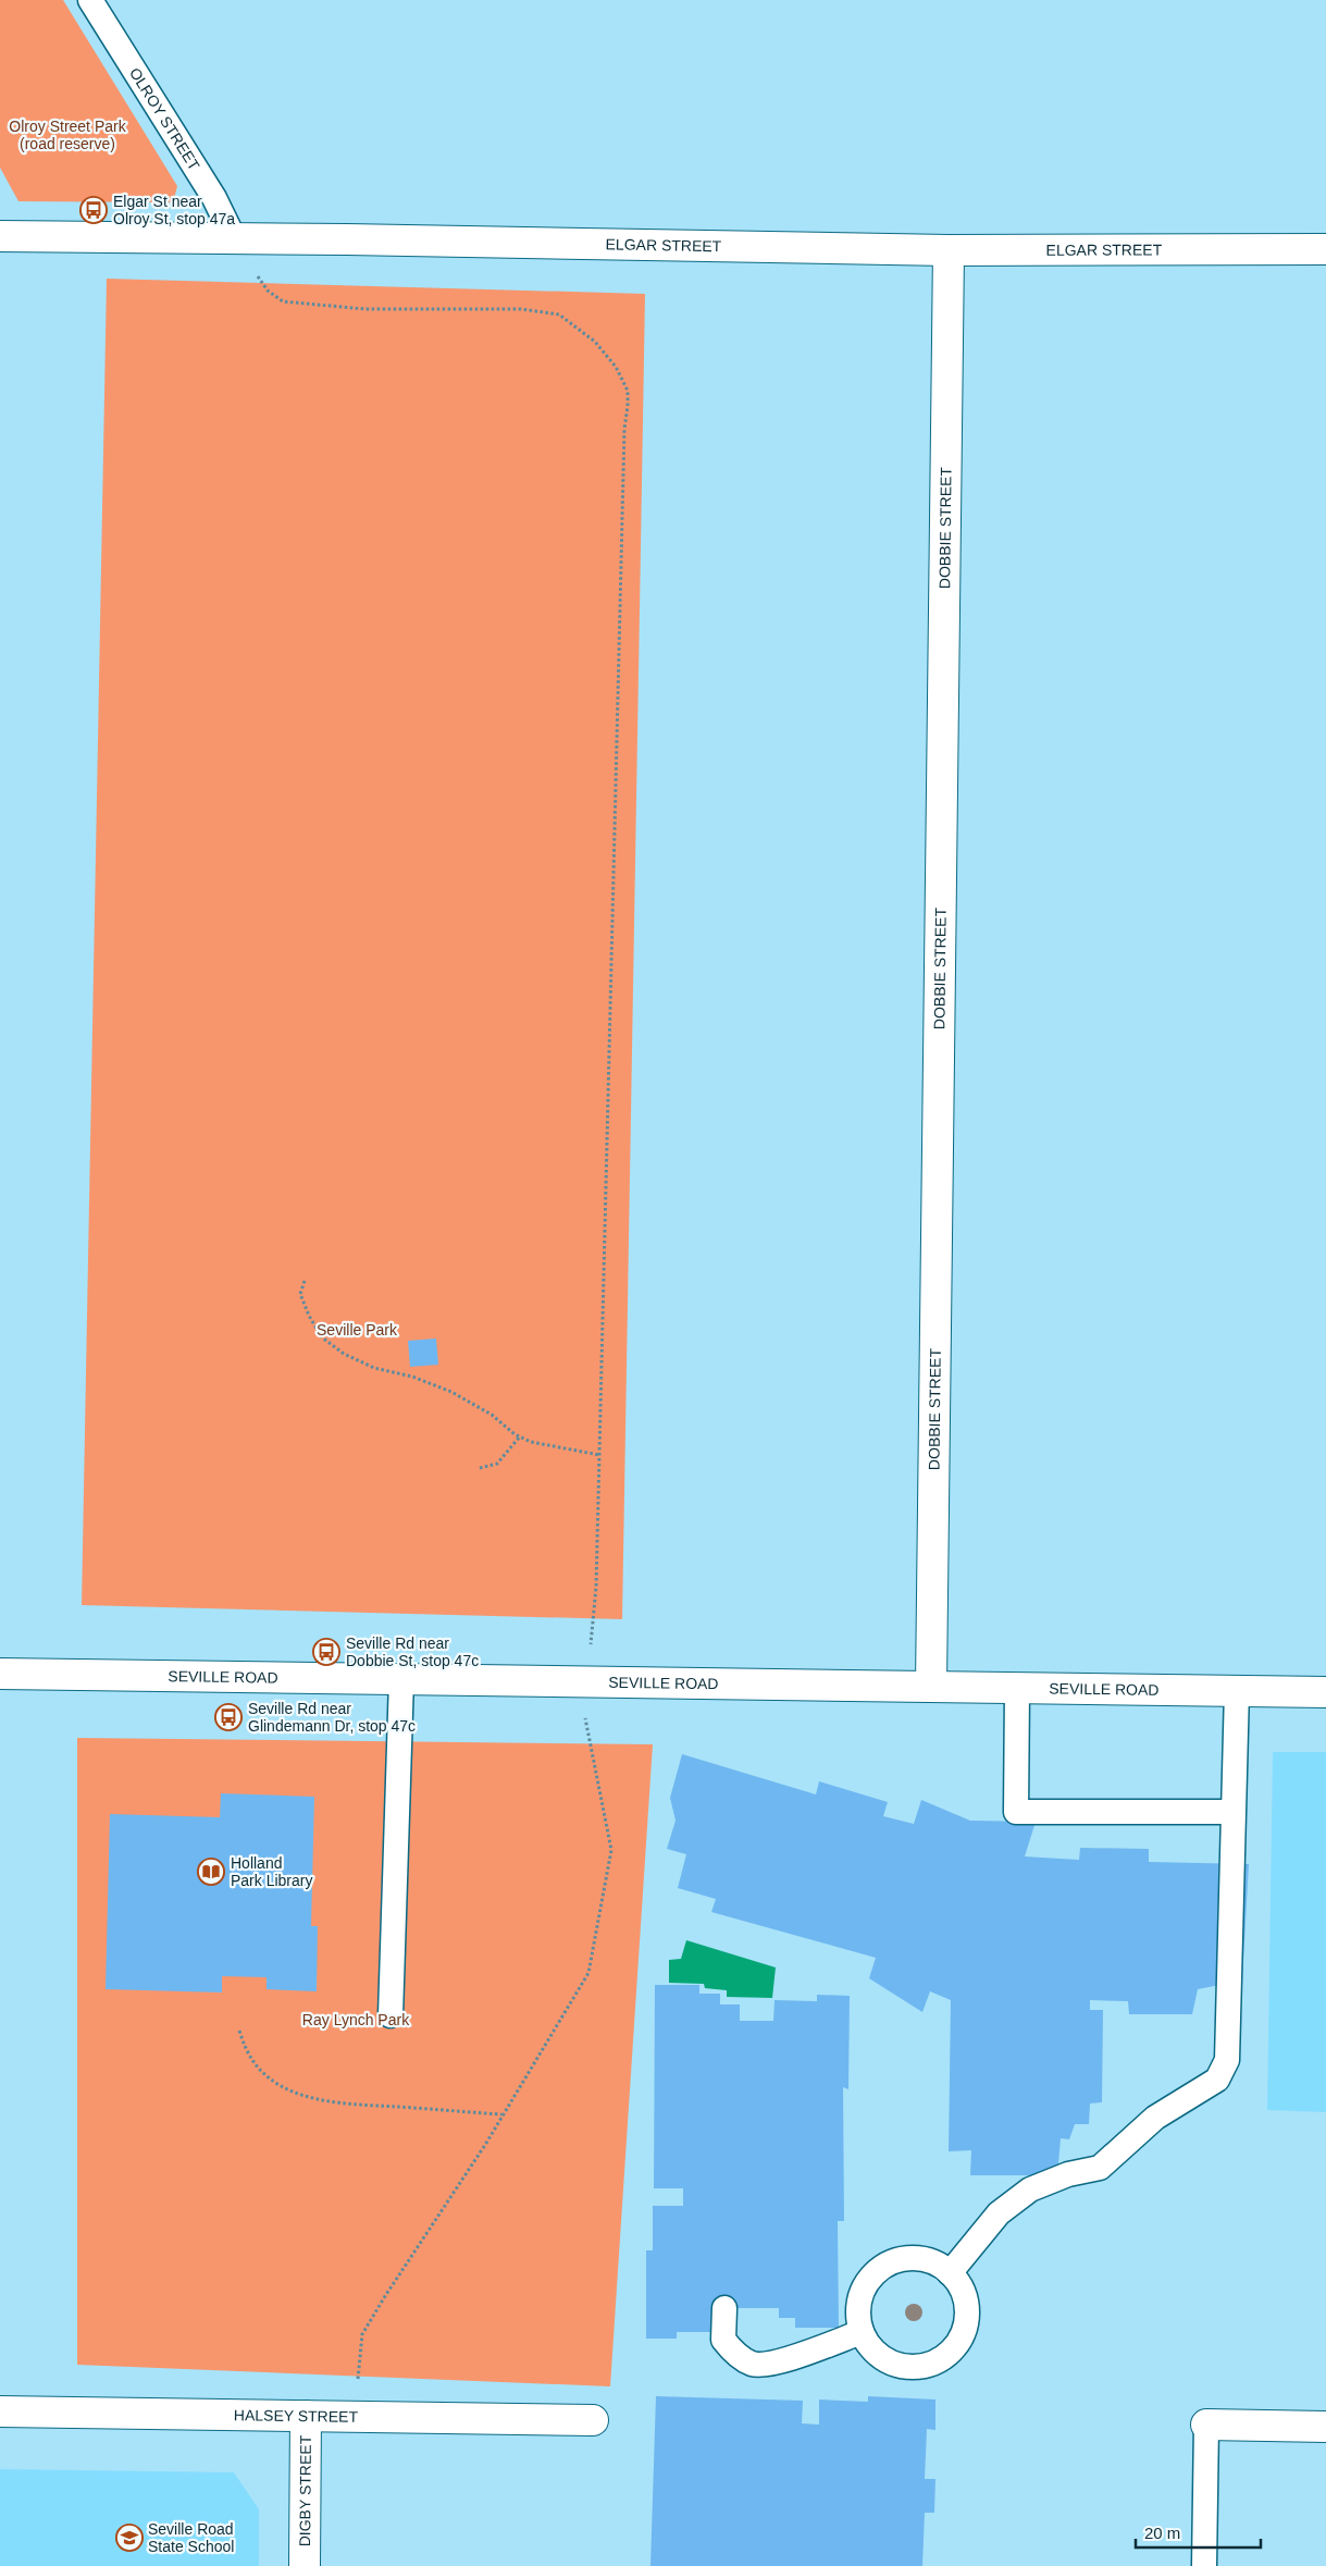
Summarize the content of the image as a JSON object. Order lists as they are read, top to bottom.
{
  "streets": {
    "street": [
      "ELGAR STREET",
      "DOBBIE STREET",
      "SEVILLE ROAD",
      "HALSEY STREET",
      "DIGBY STREET"
    ],
    "lane": ["OLROY STREET"]
  },
  "crossings": [
    ["OLROY STREET", "ELGAR STREET"],
    ["ELGAR STREET", "DOBBIE STREET"],
    ["DOBBIE STREET", "SEVILLE ROAD"],
    ["HALSEY STREET", "DIGBY STREET"]
  ],
  "parks": ["Olroy Street Park (road reserve)", "Seville Park", "Ray Lynch Park"],
  "places": {
    "bus stop": ["Elgar St near Olroy St, stop 47a", "Seville Rd near Dobbie St, stop 47c", "Seville Rd near Glindemann Dr, stop 47c"],
    "library": ["Holland Park Library"],
    "school or university": ["Seville Road State School"]
  },
  "scale_bar": "20 m"
}
